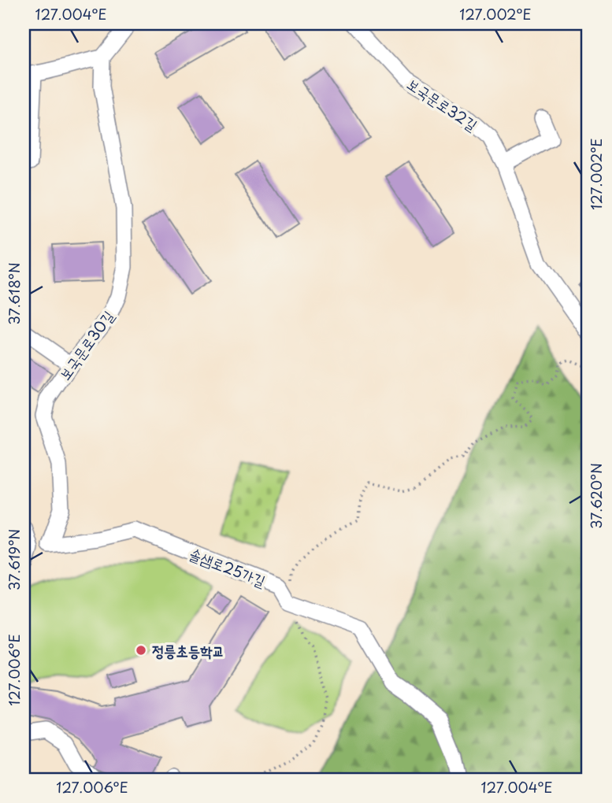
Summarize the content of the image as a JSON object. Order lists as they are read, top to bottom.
{
  "streets": {
    "street": ["보국문로32길", "보국문로30길", "솔샘로25가길"]
  },
  "crossings": [
    ["보국문로30길", "솔샘로25가길"]
  ],
  "places": ["정릉초등학교"],
  "coordinates": [
    "127.004°E",
    "127.002°E",
    "37.618°N",
    "37.620°N",
    "37.619°N",
    "127.006°E"
  ]
}
